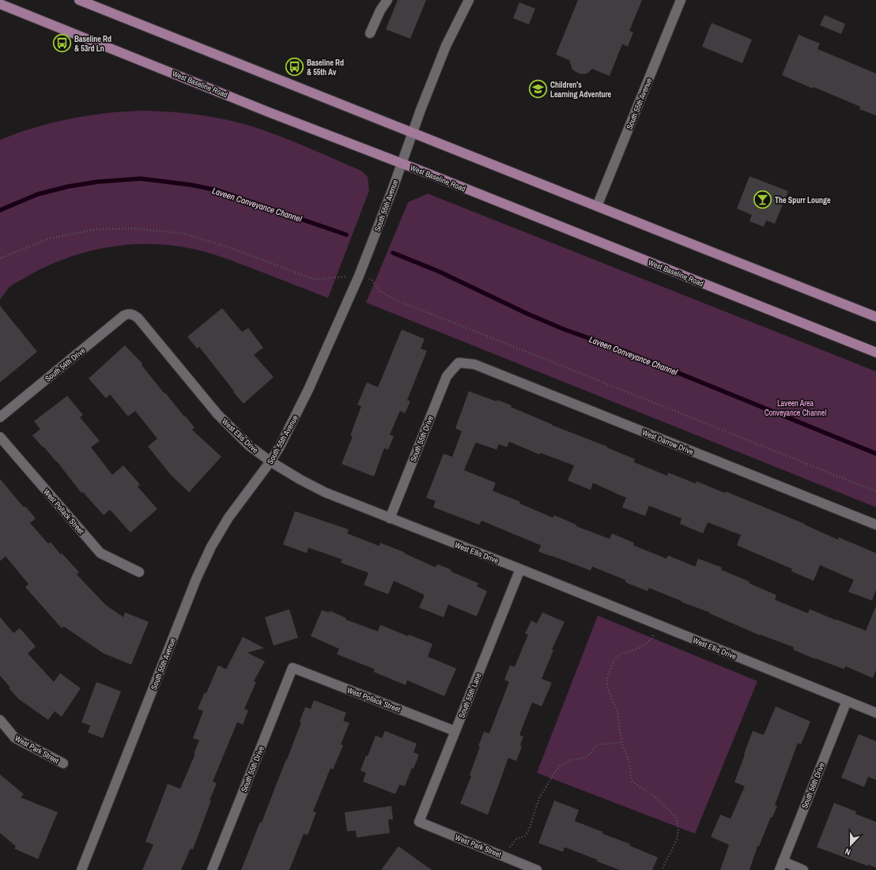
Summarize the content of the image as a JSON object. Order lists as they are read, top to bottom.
{
  "streets": {
    "main road": ["West Baseline Road"],
    "street": [
      "South 55th Avenue",
      "South 54th Drive",
      "West Ellis Drive",
      "South 55th Drive",
      "West Darrow Drive",
      "West Pollack Street",
      "South 55th Lane",
      "West Park Street",
      "South 56th Drive"
    ]
  },
  "crossings": [
    ["West Baseline Road", "South 55th Avenue"],
    ["South 55th Avenue", "West Ellis Drive"],
    ["South 54th Drive", "West Ellis Drive"],
    ["West Ellis Drive", "South 55th Drive"],
    ["West Ellis Drive", "South 55th Lane"],
    ["West Ellis Drive", "South 56th Drive"],
    ["South 55th Drive", "West Darrow Drive"],
    ["South 55th Drive", "West Pollack Street"],
    ["West Pollack Street", "South 55th Lane"],
    ["South 55th Lane", "West Park Street"]
  ],
  "water": ["Laveen Conveyance Channel"],
  "parks": ["Laveen Area Conveyance Channel"],
  "places": {
    "bus stop": ["Baseline Rd & 53rd Ln", "Baseline Rd & 55th Av"],
    "school or university": ["Children's Learning Adventure"],
    "bar": ["The Spurr Lounge"]
  },
  "north": "bottom"
}
